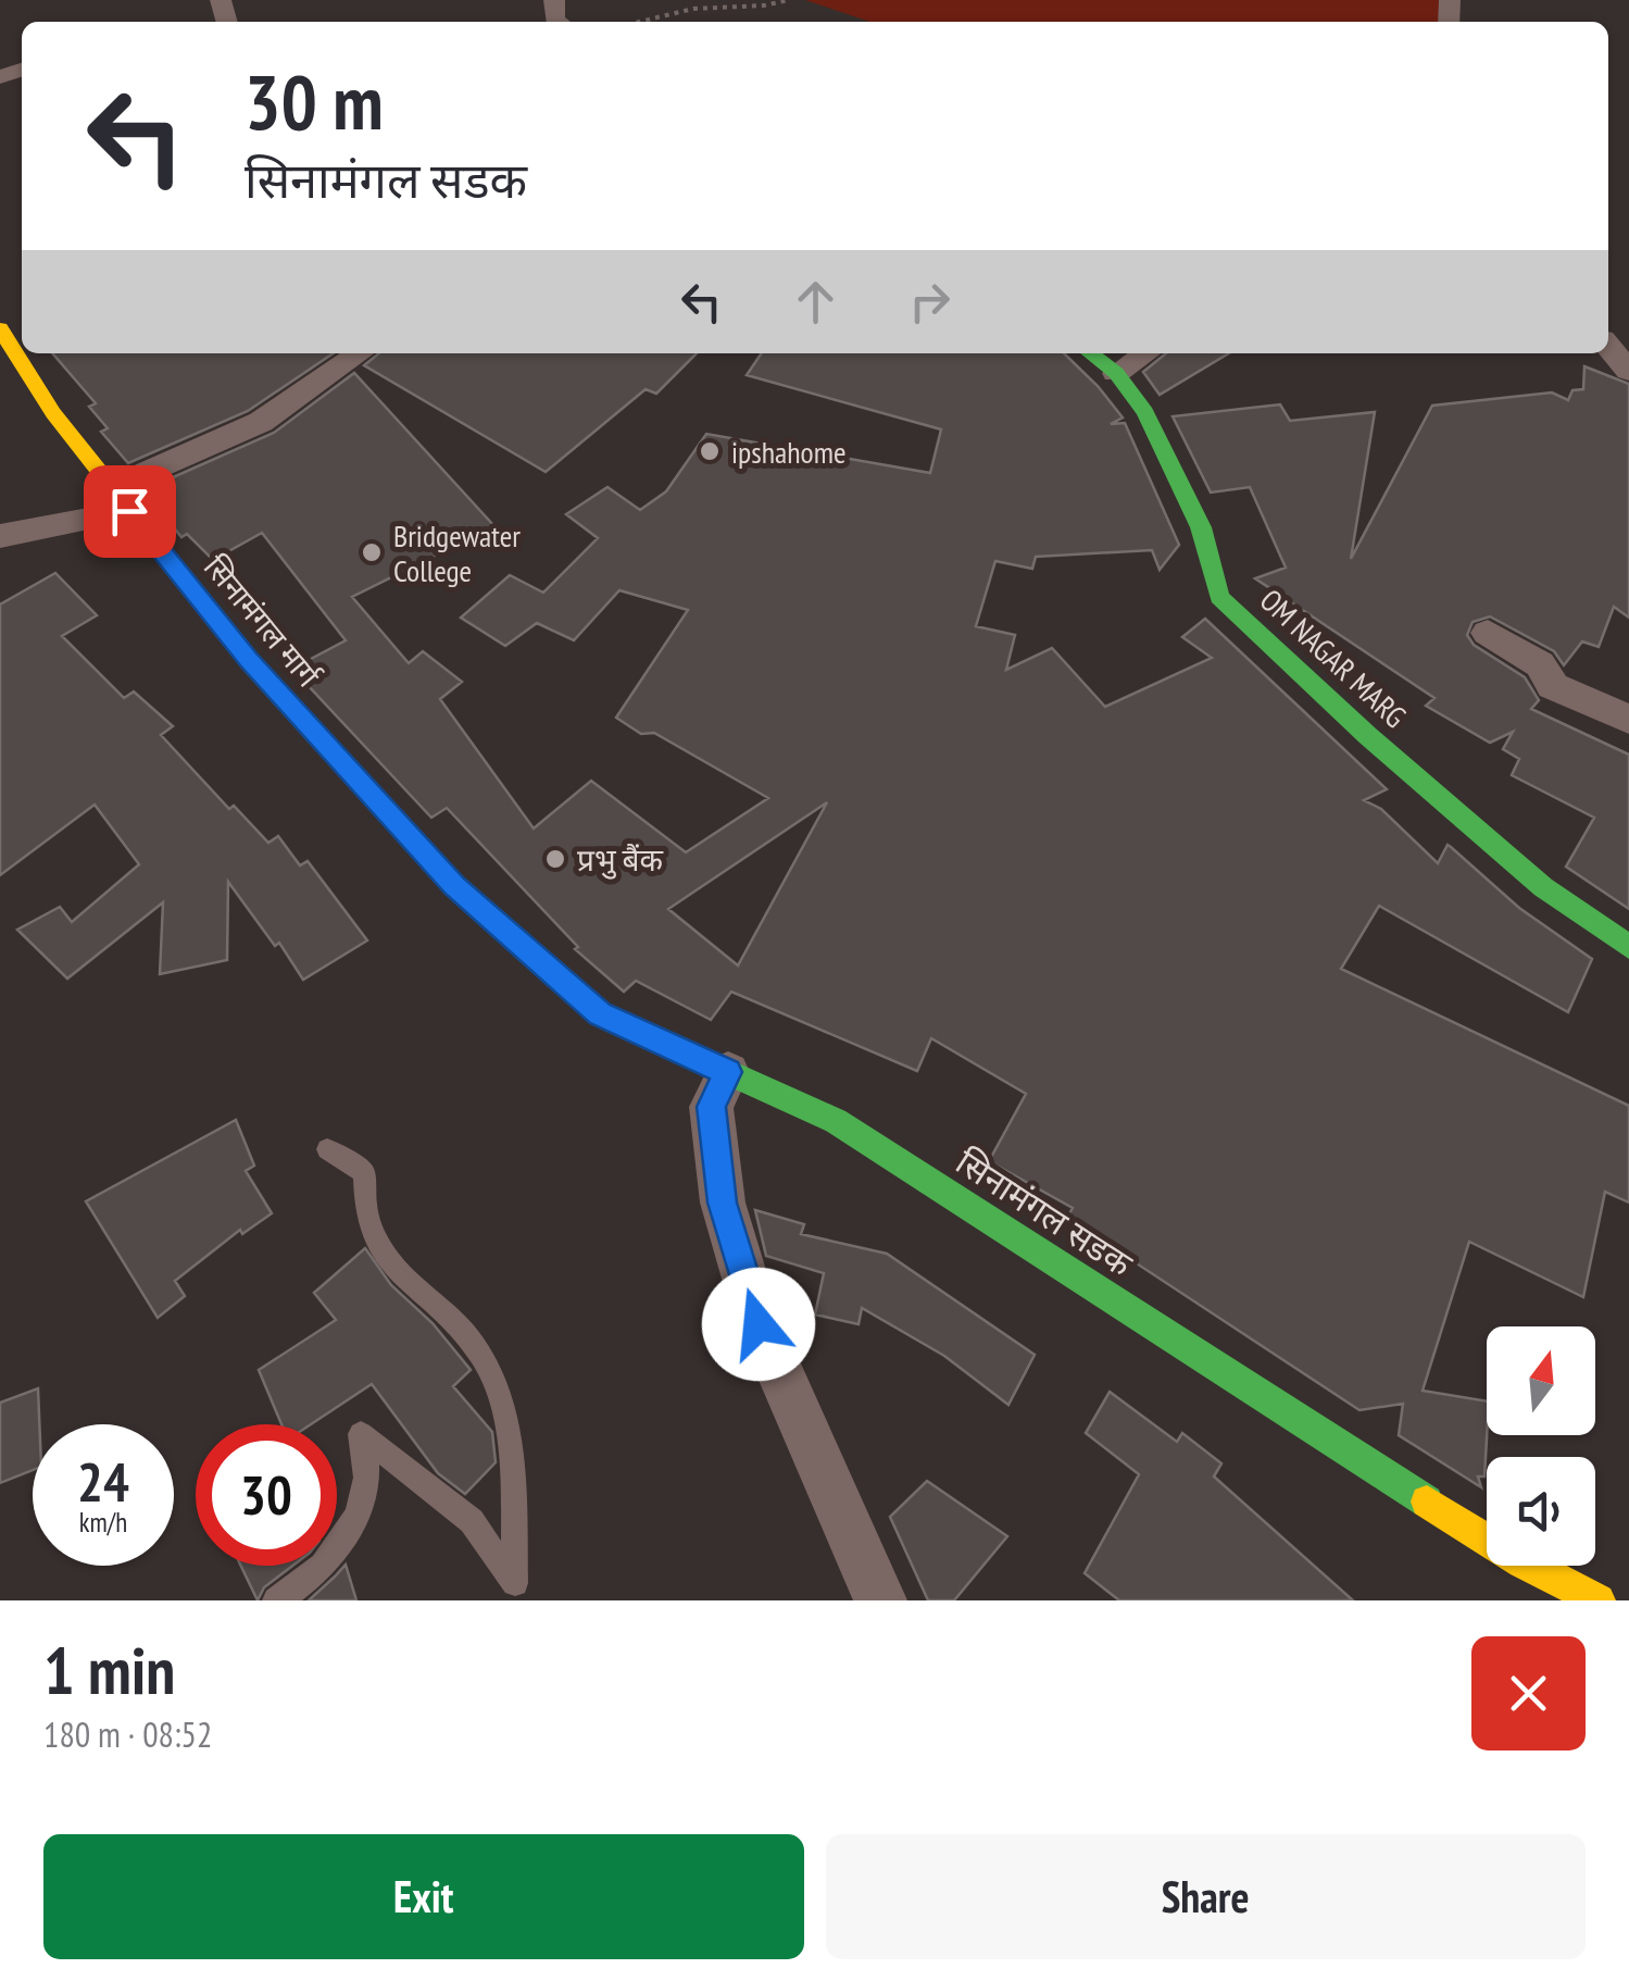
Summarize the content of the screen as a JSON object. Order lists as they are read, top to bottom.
{
  "streets": {
    "main road": ["सिनामंगल मार्ग", "OM NAGAR MARG", "सिनामंगल सडक"]
  },
  "crossings": [
    ["सिनामंगल मार्ग", "सिनामंगल सडक"]
  ],
  "places": ["ipshahome", "Bridgewater College", "प्रभु बैंक"],
  "north": "top",
  "page": {
    "turn": ["30 m", "सिनामंगल सडक"],
    "speed": "24 km/h",
    "limit": "30",
    "heading": ["1 min", "180 m · 08:52"],
    "buttons": ["Exit", "Share"]
  }
}
